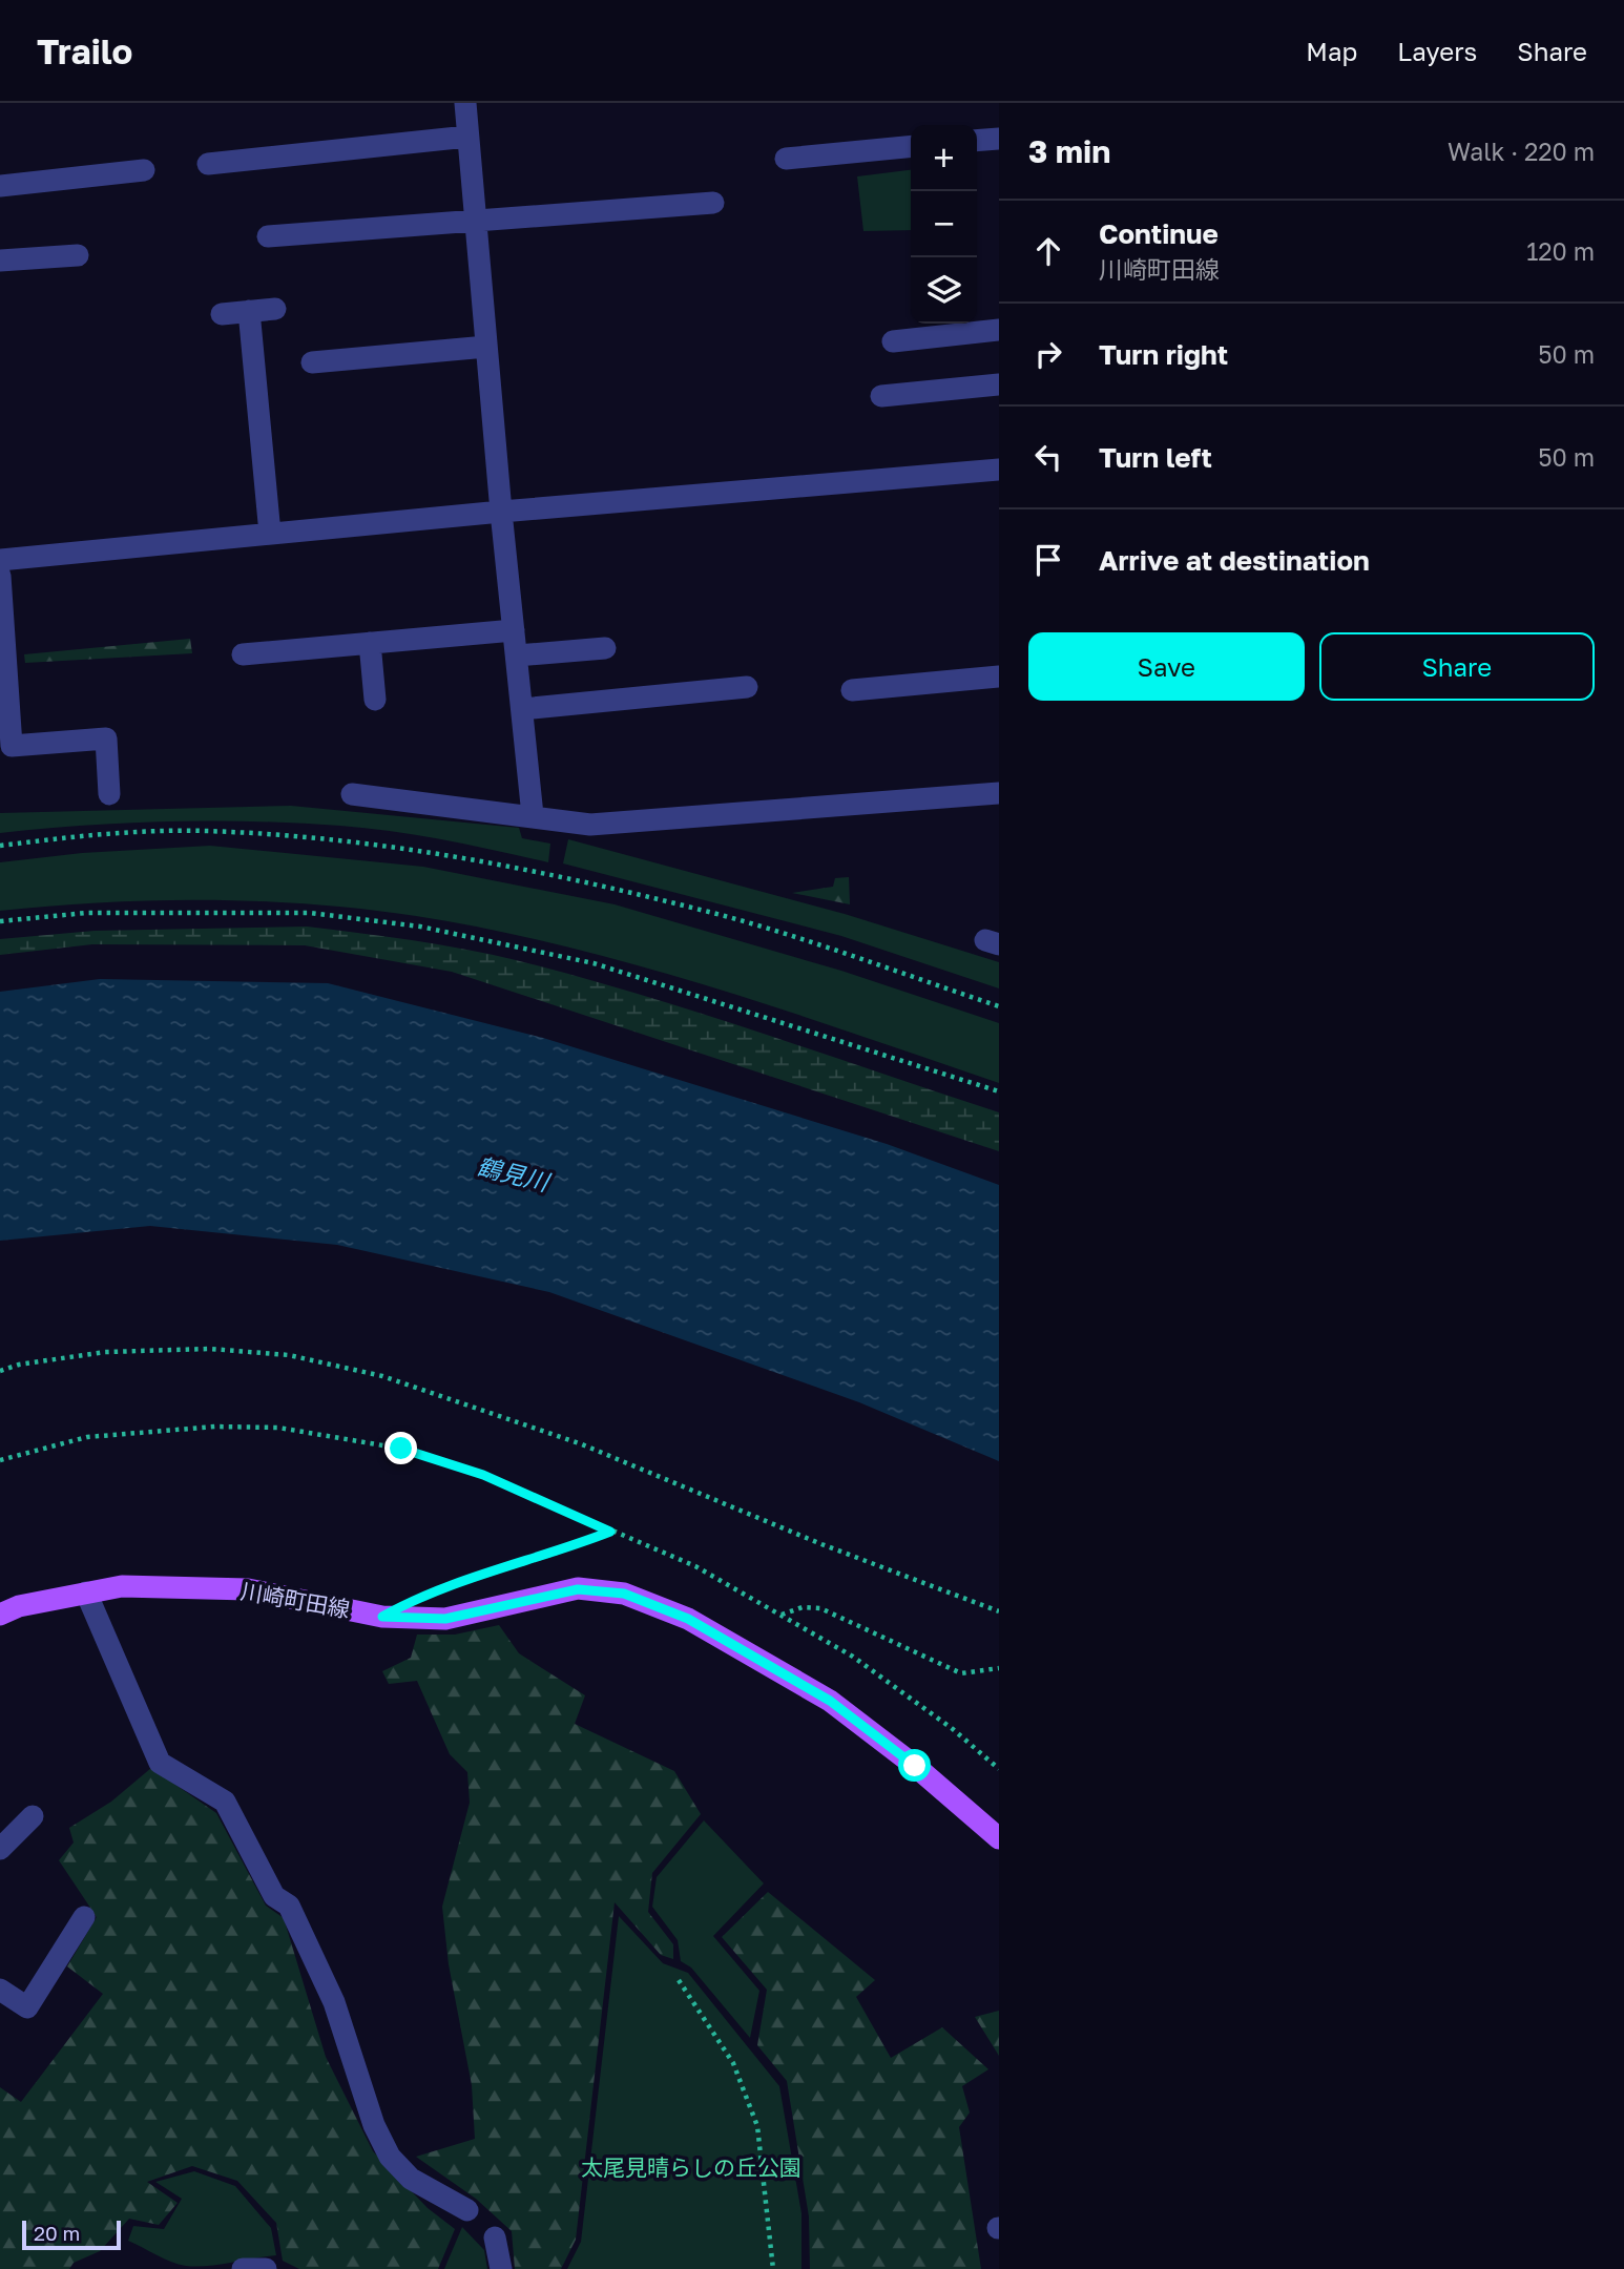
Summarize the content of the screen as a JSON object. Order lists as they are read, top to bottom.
{
  "streets": {
    "main road": ["川崎町田線"]
  },
  "water": ["鶴見川"],
  "parks": ["太尾見晴らしの丘公園"],
  "scale_bar": "20 m",
  "page": {
    "header": "Trailo",
    "nav": ["Map", "Layers", "Share"],
    "heading": ["3 min", "Walk · 220 m"],
    "map_buttons": ["+", "−"],
    "list": [
      ["Continue", "川崎町田線", "120 m"],
      ["Turn right", "50 m"],
      ["Turn left", "50 m"],
      "Arrive at destination"
    ],
    "buttons": ["Save", "Share"],
    "scale": "20 m"
  }
}
